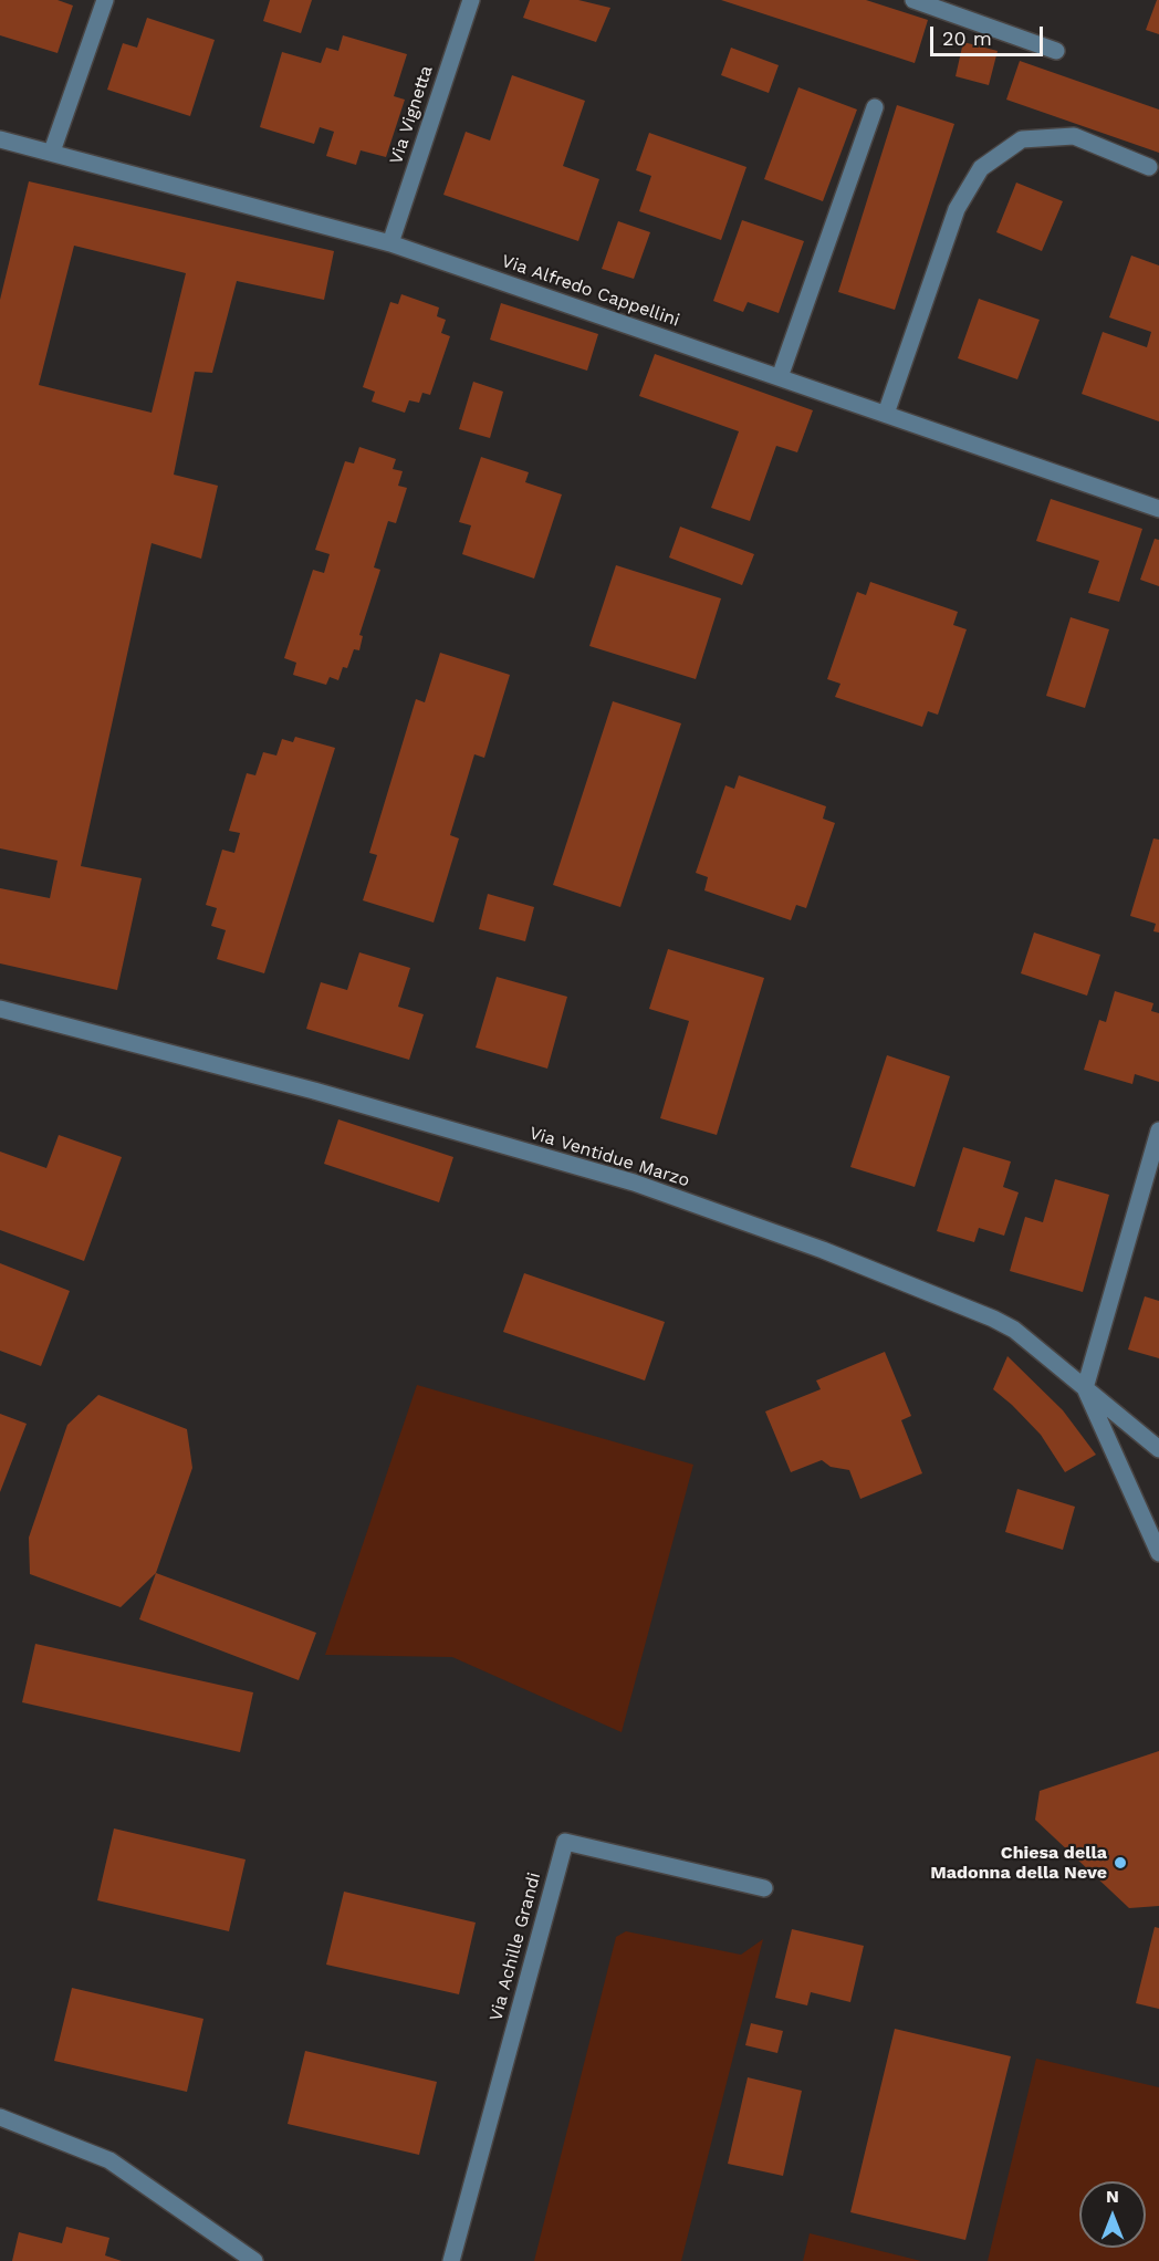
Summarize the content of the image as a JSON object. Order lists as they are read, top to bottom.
{
  "streets": {
    "street": [
      "Via Vignetta",
      "Via Alfredo Cappellini",
      "Via Ventidue Marzo",
      "Via Achille Grandi"
    ]
  },
  "crossings": [
    ["Via Vignetta", "Via Alfredo Cappellini"]
  ],
  "places": ["Chiesa della Madonna della Neve"],
  "scale_bar": "20 m",
  "north": "top"
}
